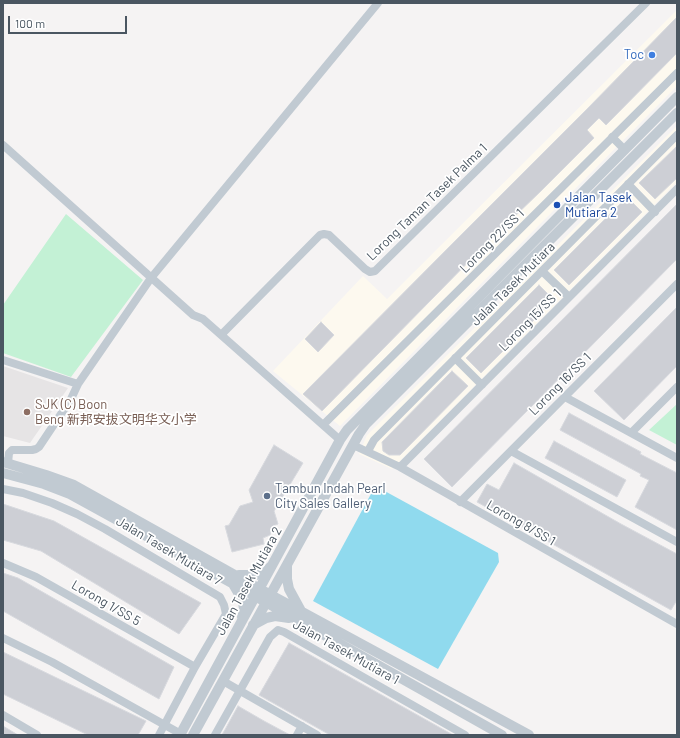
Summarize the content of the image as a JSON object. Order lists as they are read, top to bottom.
{
  "streets": {
    "street": [
      "Lorong Taman Tasek Palma 1",
      "Lorong 22/SS 1",
      "Jalan Tasek Mutiara",
      "Lorong 15/SS 1",
      "Lorong 16/SS 1",
      "Lorong 8/SS 1",
      "Jalan Tasek Mutiara 7",
      "Jalan Tasek Mutiara 2",
      "Lorong 1/SS 5",
      "Jalan Tasek Mutiara 1"
    ]
  },
  "crossings": [
    ["Jalan Tasek Mutiara", "Lorong 8/SS 1"],
    ["Lorong 15/SS 1", "Lorong 8/SS 1"],
    ["Lorong 16/SS 1", "Lorong 8/SS 1"],
    ["Lorong 8/SS 1", "Jalan Tasek Mutiara 2"],
    ["Jalan Tasek Mutiara 7", "Jalan Tasek Mutiara 2"],
    ["Jalan Tasek Mutiara 7", "Lorong 1/SS 5"],
    ["Jalan Tasek Mutiara 7", "Jalan Tasek Mutiara 1"],
    ["Jalan Tasek Mutiara 2", "Jalan Tasek Mutiara 1"]
  ],
  "places": [
    "Toc",
    "Jalan Tasek Mutiara 2",
    "SJK (C) Boon Beng 新邦安拔文明华文小学",
    "Tambun Indah Pearl City Sales Gallery"
  ],
  "scale_bar": "100 m"
}
